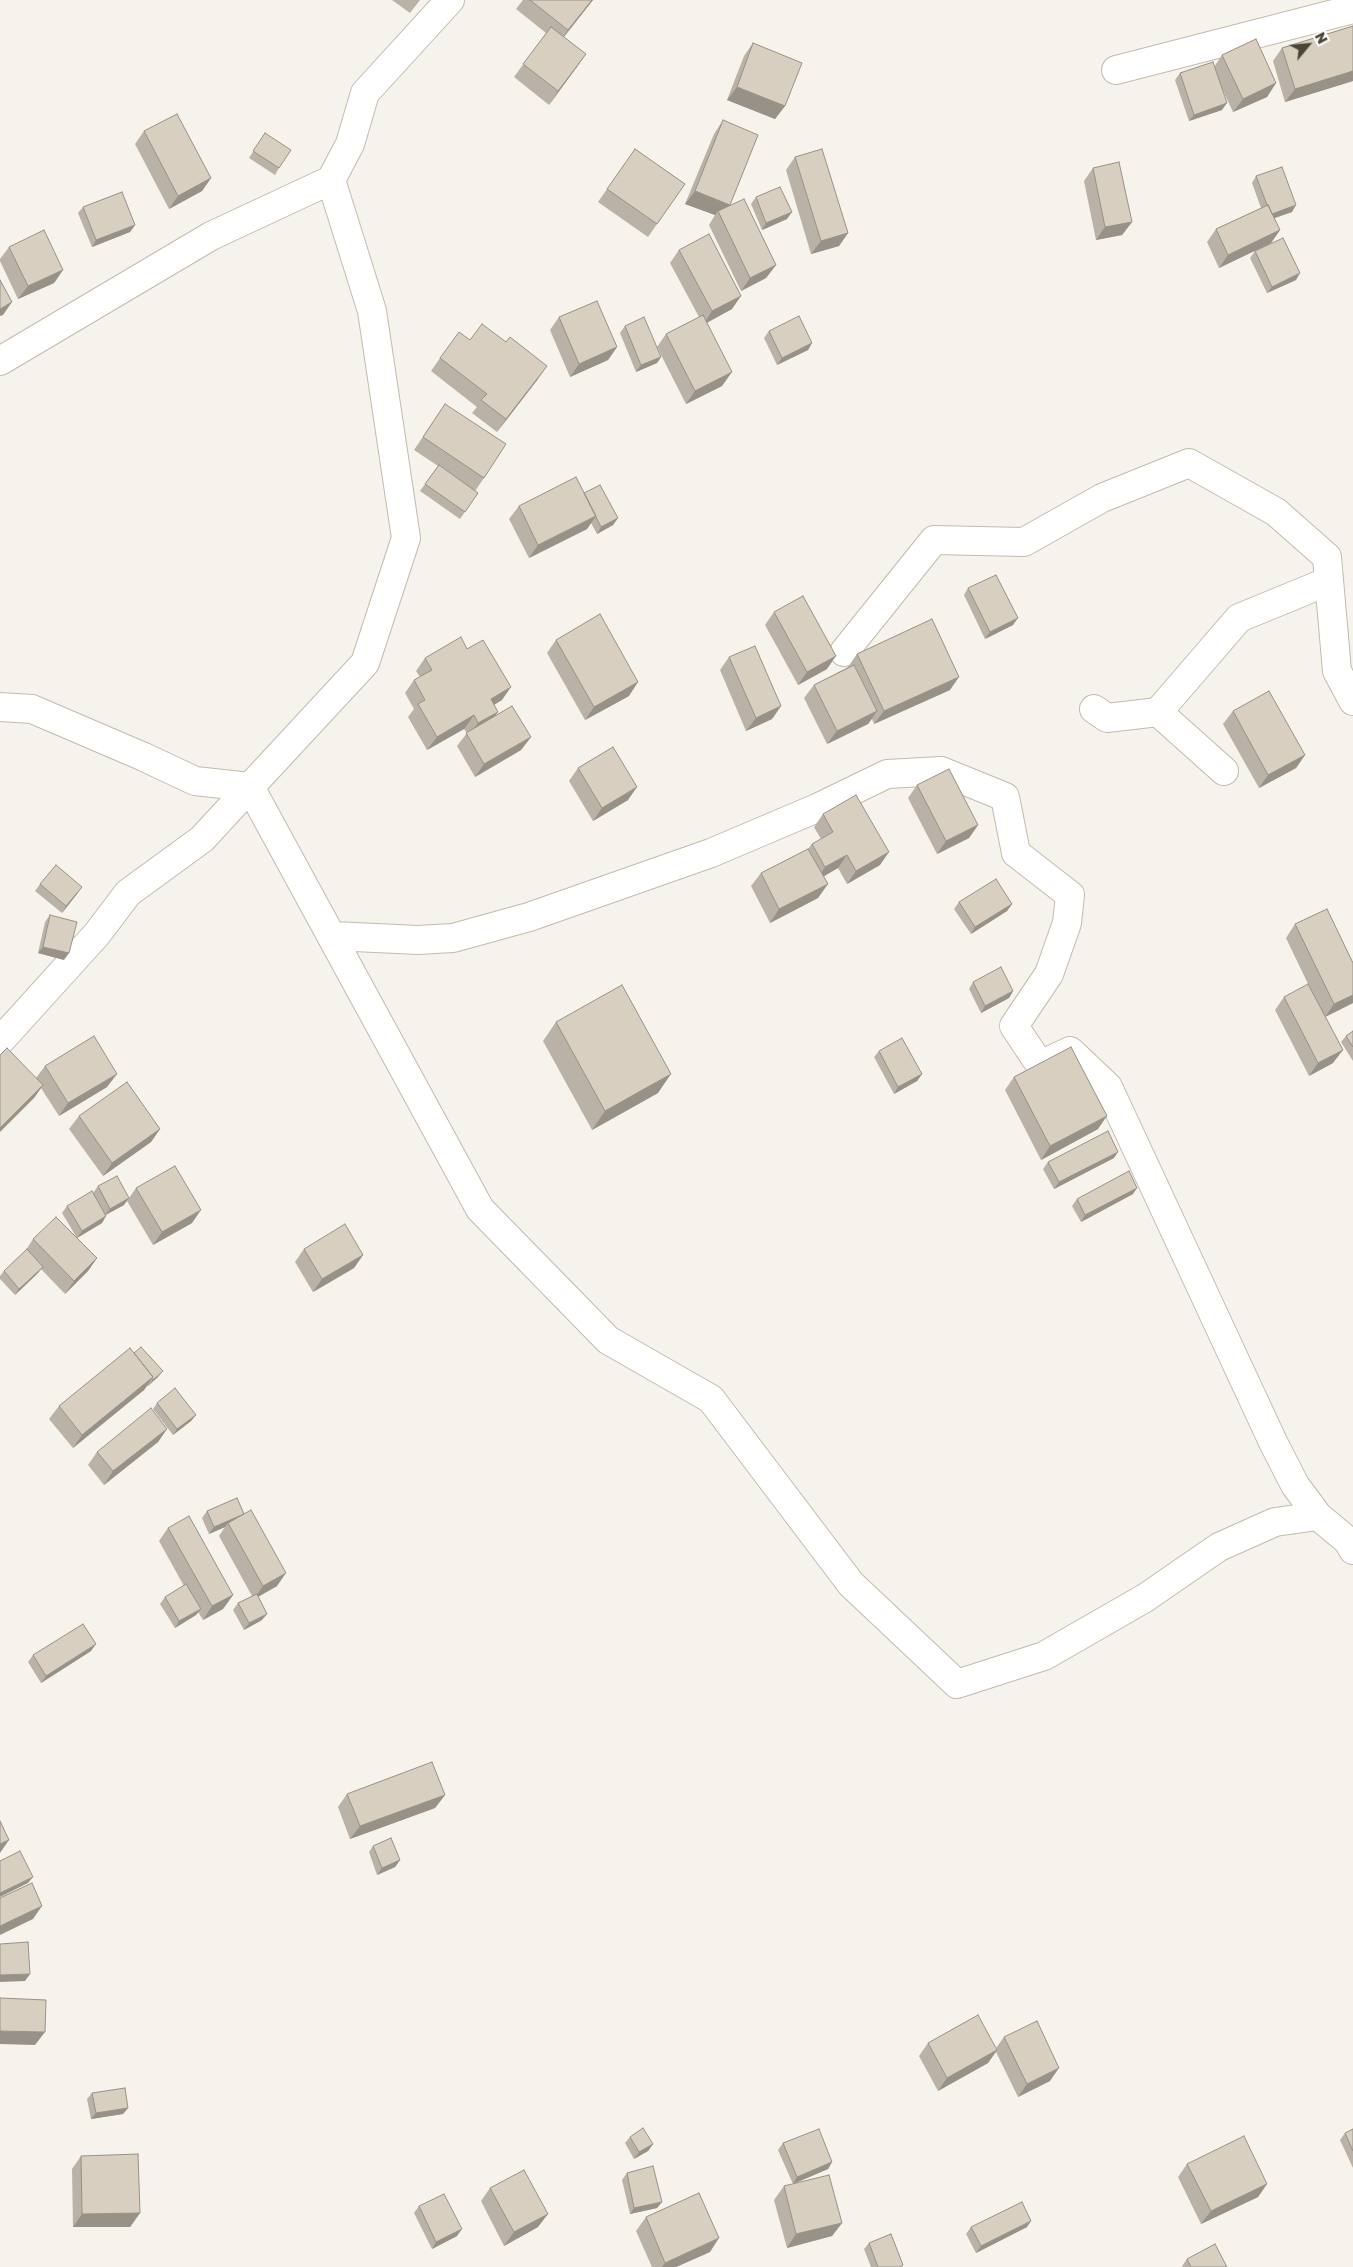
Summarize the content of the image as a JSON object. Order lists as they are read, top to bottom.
{
  "north": "top right"
}
